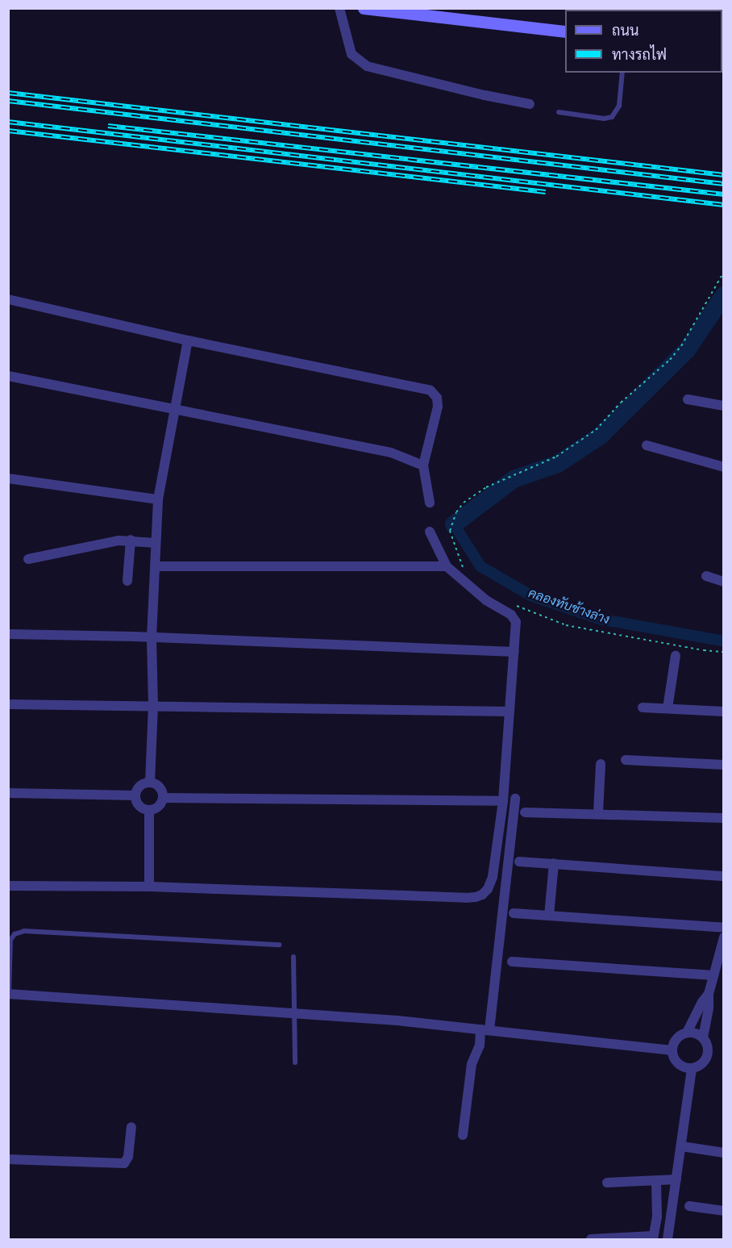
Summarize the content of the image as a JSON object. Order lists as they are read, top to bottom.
{
  "water": ["คลองทับช้างล่าง"],
  "legend": ["ถนน", "ทางรถไฟ"]
}
